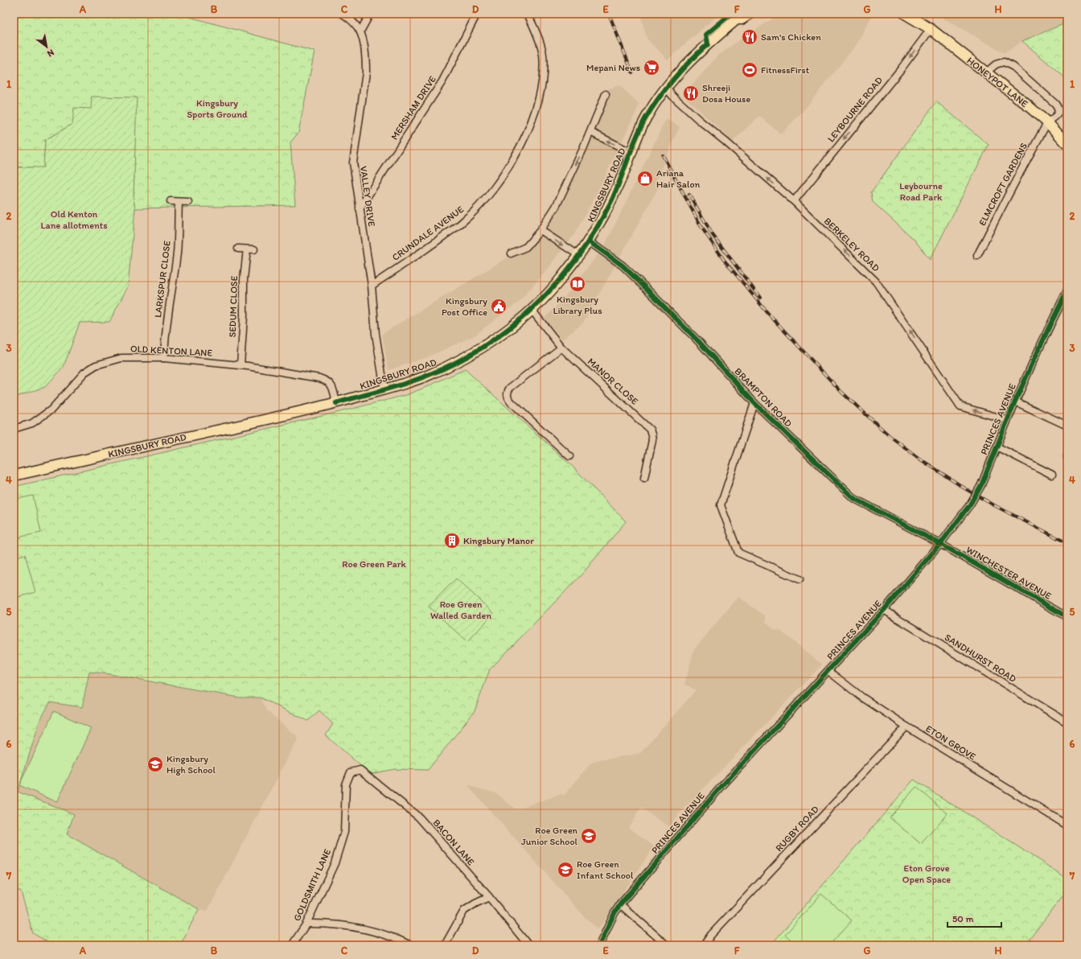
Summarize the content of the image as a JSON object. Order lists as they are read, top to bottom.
{
  "streets": {
    "main road": ["HONEYPOT LANE", "KINGSBURY ROAD"],
    "street": [
      "MERSHAM DRIVE",
      "LEYBOURNE ROAD",
      "ELMCROFT GARDENS",
      "VALLEY DRIVE",
      "CRUNDALE AVENUE",
      "BERKELEY ROAD",
      "LARKSPUR CLOSE",
      "SEDUM CLOSE",
      "OLD KENTON LANE",
      "MANOR CLOSE",
      "BRAMPTON ROAD",
      "PRINCES AVENUE",
      "WINCHESTER AVENUE",
      "SANDHURST ROAD",
      "ETON GROVE",
      "RUGBY ROAD",
      "BACON LANE",
      "GOLDSMITH LANE"
    ]
  },
  "crossings": [
    ["HONEYPOT LANE", "LEYBOURNE ROAD"],
    ["HONEYPOT LANE", "ELMCROFT GARDENS"],
    ["MERSHAM DRIVE", "VALLEY DRIVE"],
    ["LEYBOURNE ROAD", "BERKELEY ROAD"],
    ["KINGSBURY ROAD", "VALLEY DRIVE"],
    ["KINGSBURY ROAD", "BERKELEY ROAD"],
    ["KINGSBURY ROAD", "OLD KENTON LANE"],
    ["KINGSBURY ROAD", "MANOR CLOSE"],
    ["KINGSBURY ROAD", "BRAMPTON ROAD"],
    ["VALLEY DRIVE", "CRUNDALE AVENUE"],
    ["BERKELEY ROAD", "PRINCES AVENUE"],
    ["LARKSPUR CLOSE", "OLD KENTON LANE"],
    ["SEDUM CLOSE", "OLD KENTON LANE"],
    ["BRAMPTON ROAD", "PRINCES AVENUE"],
    ["BRAMPTON ROAD", "WINCHESTER AVENUE"],
    ["PRINCES AVENUE", "WINCHESTER AVENUE"],
    ["PRINCES AVENUE", "SANDHURST ROAD"],
    ["PRINCES AVENUE", "ETON GROVE"],
    ["ETON GROVE", "RUGBY ROAD"],
    ["BACON LANE", "GOLDSMITH LANE"]
  ],
  "one_way": ["LEYBOURNE ROAD", "BERKELEY ROAD"],
  "parks": [
    "Kingsbury Sports Ground",
    "Leybourne Road Park",
    "Old Kenton Lane allotments",
    "Roe Green Park",
    "Roe Green Walled Garden",
    "Eton Grove Open Space"
  ],
  "places": {
    "restaurant": ["Sam's Chicken", "Shreeji Dosa House"],
    "supermarket": ["Mepani News"],
    "sports": ["FitnessFirst"],
    "shop": ["Ariana Hair Salon"],
    "library": ["Kingsbury Library Plus"],
    "public building": ["Kingsbury Post Office"],
    "building": ["Kingsbury Manor"],
    "school or university": ["Kingsbury High School", "Roe Green Junior School", "Roe Green Infant School"]
  },
  "scale_bar": "50 m",
  "north": "bottom right",
  "grid": {
    "columns": [
      "A",
      "B",
      "C",
      "D",
      "E",
      "F",
      "G",
      "H"
    ],
    "rows": [
      "1",
      "2",
      "3",
      "4",
      "5",
      "6",
      "7"
    ]
  }
}
